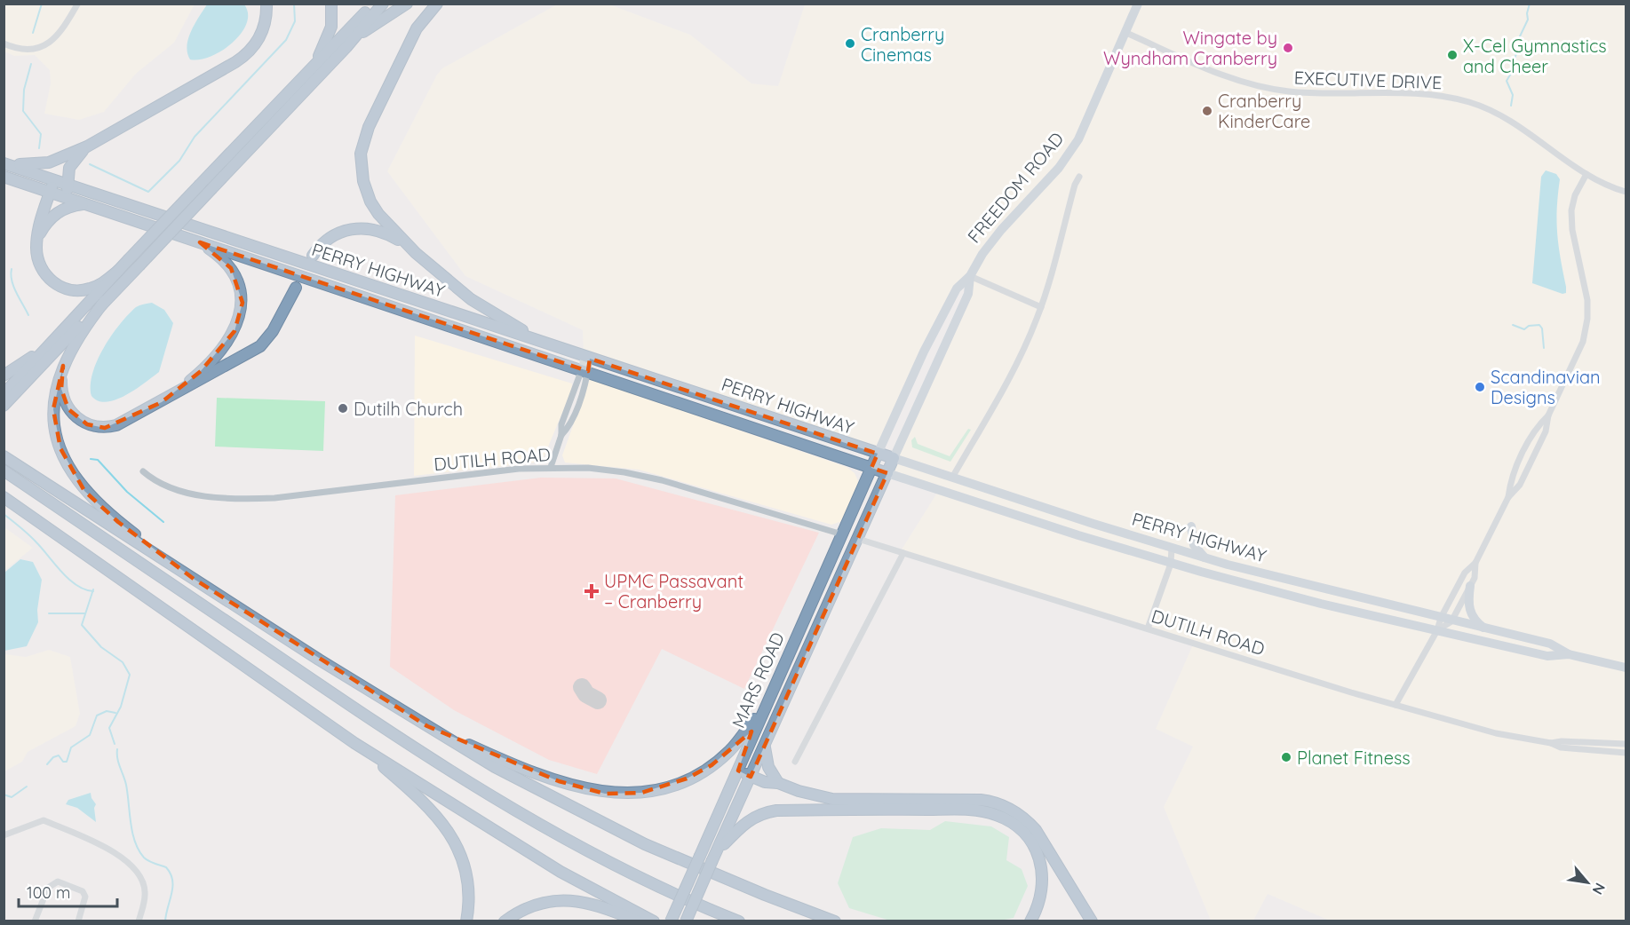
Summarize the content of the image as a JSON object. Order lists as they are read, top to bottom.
{
  "streets": {
    "highway": ["FREEDOM ROAD", "PERRY HIGHWAY", "MARS ROAD"],
    "street": ["EXECUTIVE DRIVE", "DUTILH ROAD"]
  },
  "crossings": [
    ["EXECUTIVE DRIVE", "FREEDOM ROAD"],
    ["FREEDOM ROAD", "PERRY HIGHWAY"],
    ["FREEDOM ROAD", "MARS ROAD"],
    ["PERRY HIGHWAY", "MARS ROAD"],
    ["DUTILH ROAD", "MARS ROAD"]
  ],
  "places": {
    "other": [
      "Cranberry Cinemas",
      "Wingate by Wyndham Cranberry",
      "X-Cel Gymnastics and Cheer",
      "Cranberry KinderCare",
      "Scandinavian Designs",
      "Dutilh Church",
      "Planet Fitness"
    ],
    "health": ["UPMC Passavant – Cranberry"]
  },
  "scale_bar": "100 m",
  "north": "bottom right"
}
